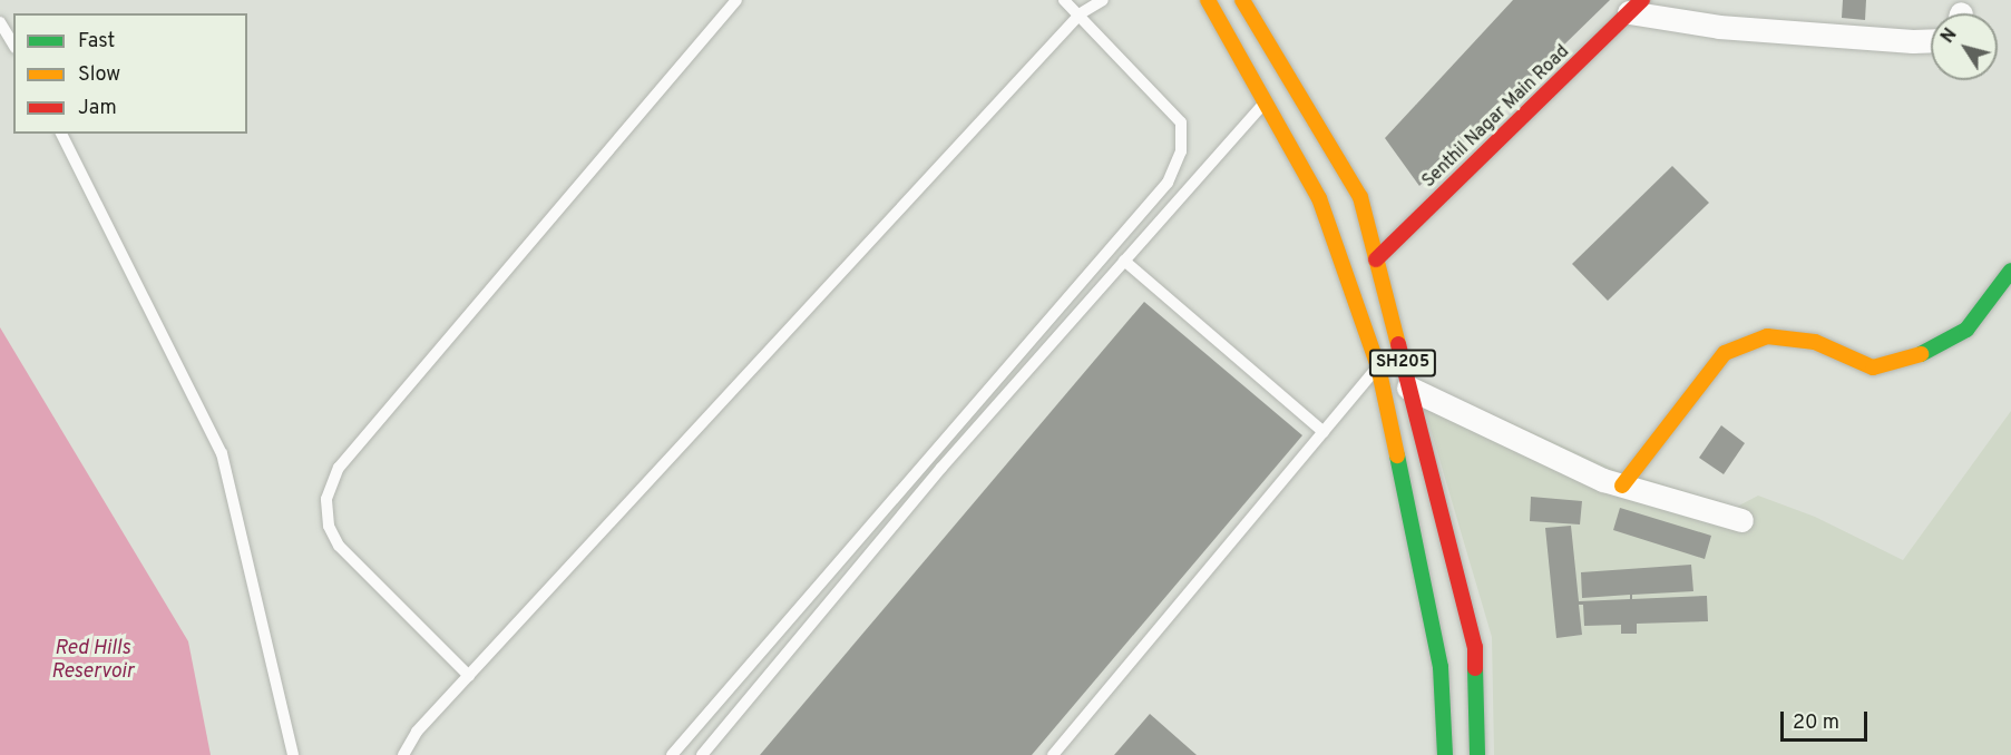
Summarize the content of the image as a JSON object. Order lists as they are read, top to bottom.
{
  "streets": {
    "main road": ["Senthil Nagar Main Road", "SH205"]
  },
  "crossings": [
    ["Senthil Nagar Main Road", "SH205"]
  ],
  "water": ["Red Hills Reservoir"],
  "legend": ["Fast", "Slow", "Jam"],
  "scale_bar": "20 m",
  "north": "top left"
}
